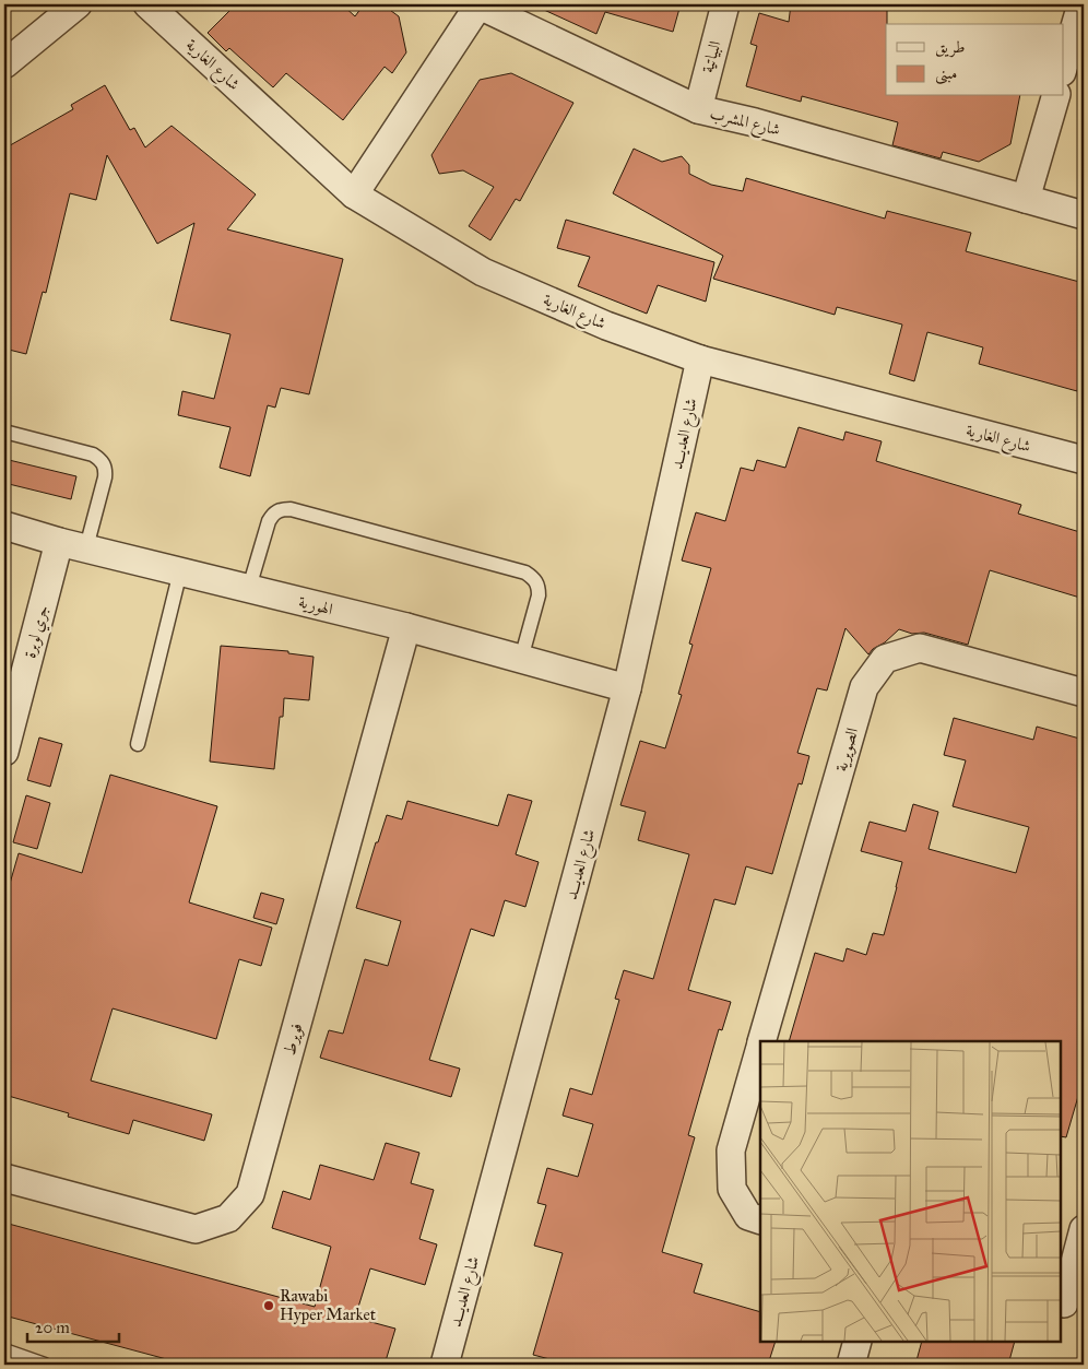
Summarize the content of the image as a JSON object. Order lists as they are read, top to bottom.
{
  "streets": {
    "street": [
      "البياتية",
      "شارع الغارية",
      "شارع المشرب",
      "شارع العديـــد",
      "الهورية",
      "جري لوبرة",
      "الصويرية",
      "فويرط"
    ]
  },
  "crossings": [
    ["البياتية", "شارع المشرب"],
    ["شارع الغارية", "شارع المشرب"],
    ["شارع الغارية", "شارع العديـــد"],
    ["شارع العديـــد", "الهورية"],
    ["الهورية", "جري لوبرة"],
    ["الهورية", "فويرط"]
  ],
  "places": ["Rawabi Hyper Market"],
  "legend": ["طريق", "مبنى"],
  "scale_bar": "20 m"
}
